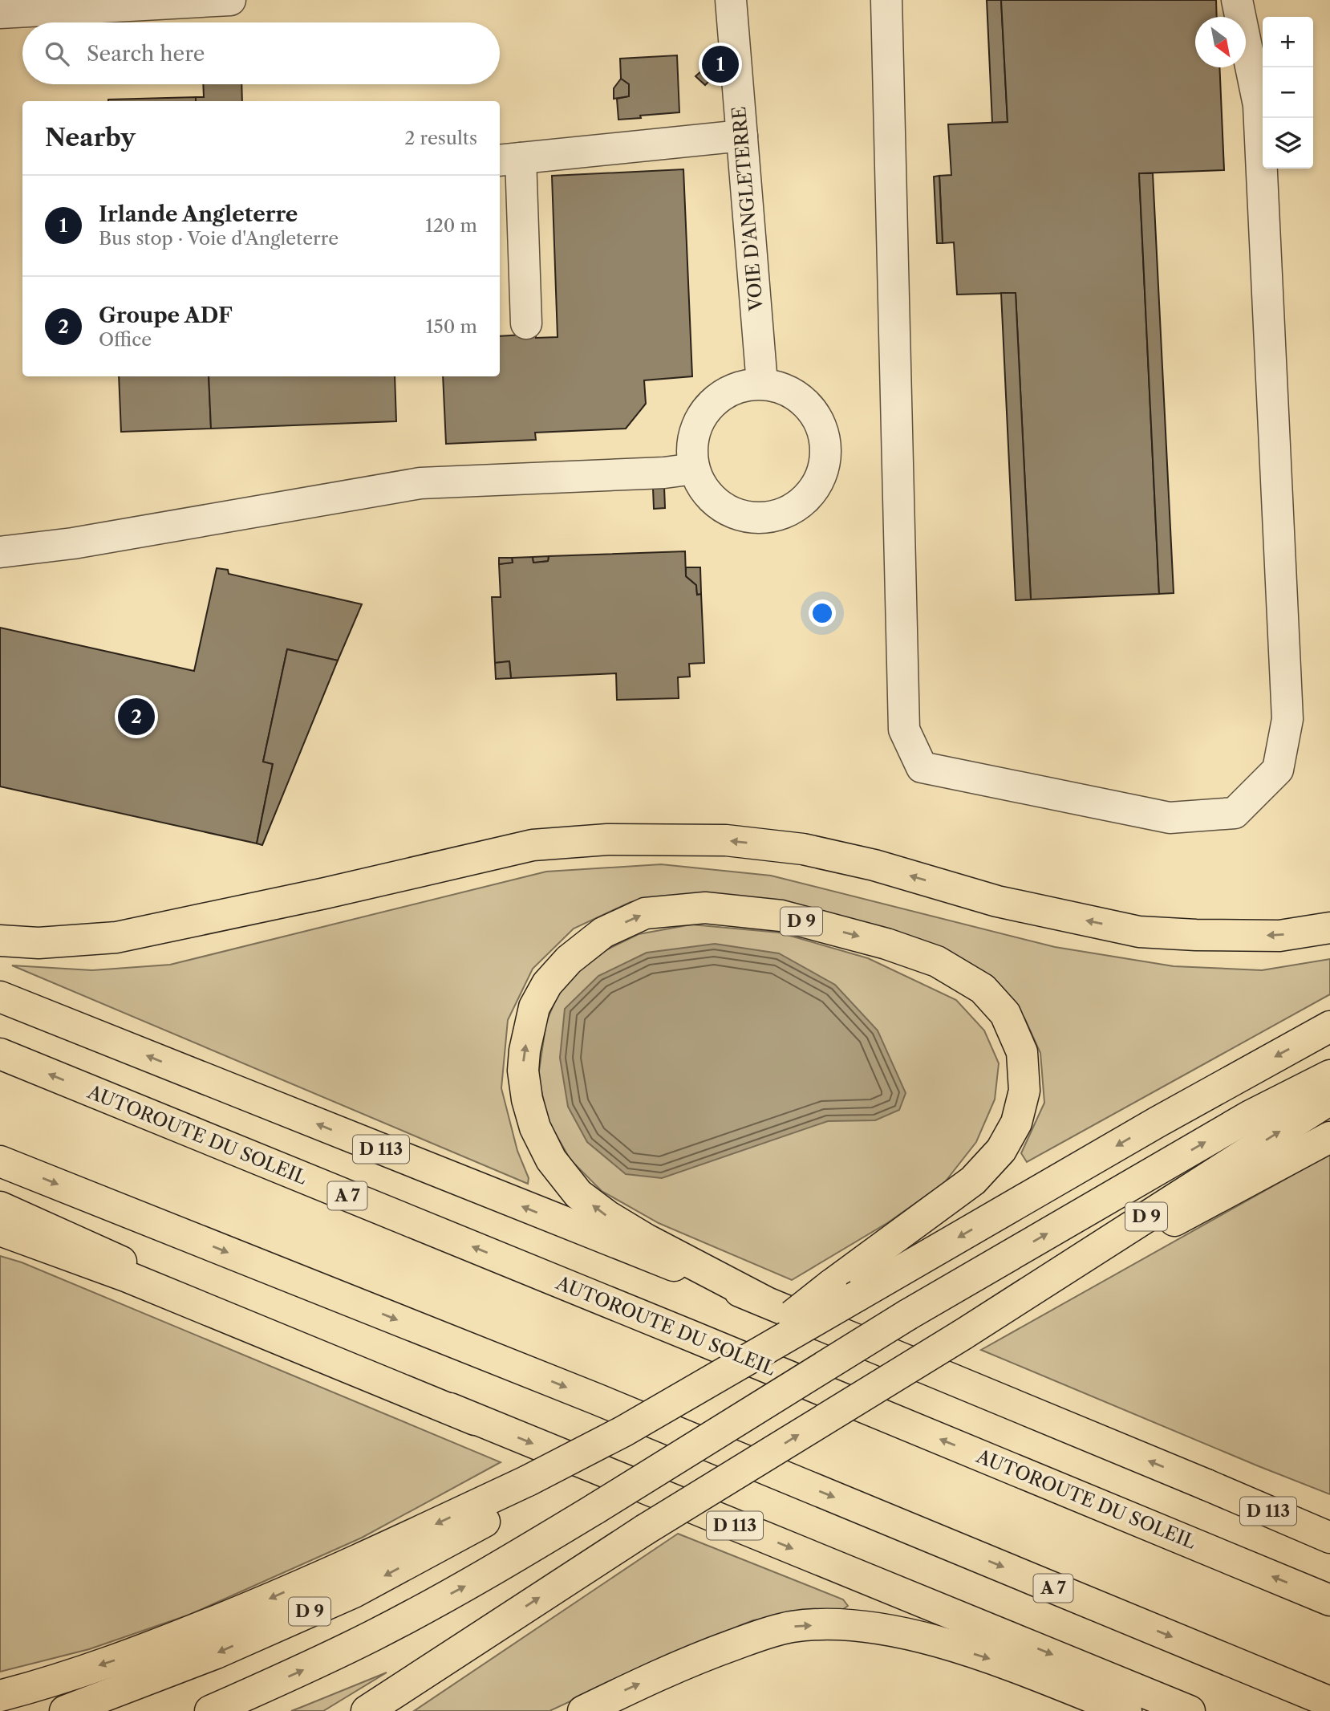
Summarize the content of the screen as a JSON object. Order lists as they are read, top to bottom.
{
  "streets": {
    "main road": [
      "D 9",
      "AUTOROUTE DU SOLEIL",
      "D 113",
      "A 7"
    ],
    "street": ["VOIE D'ANGLETERRE"]
  },
  "crossings": [
    ["D 9", "D 113"]
  ],
  "north": "bottom right",
  "page": {
    "map_buttons": ["+", "−"],
    "search": "Search here",
    "pins": ["1", "2"],
    "heading": ["Nearby", "2 results"],
    "list": [
      {
        "mark": "1",
        "name": "Irlande Angleterre",
        "note": "Bus stop · Voie d'Angleterre",
        "value": "120 m"
      },
      {
        "mark": "2",
        "name": "Groupe ADF",
        "note": "Office",
        "value": "150 m"
      }
    ]
  }
}
